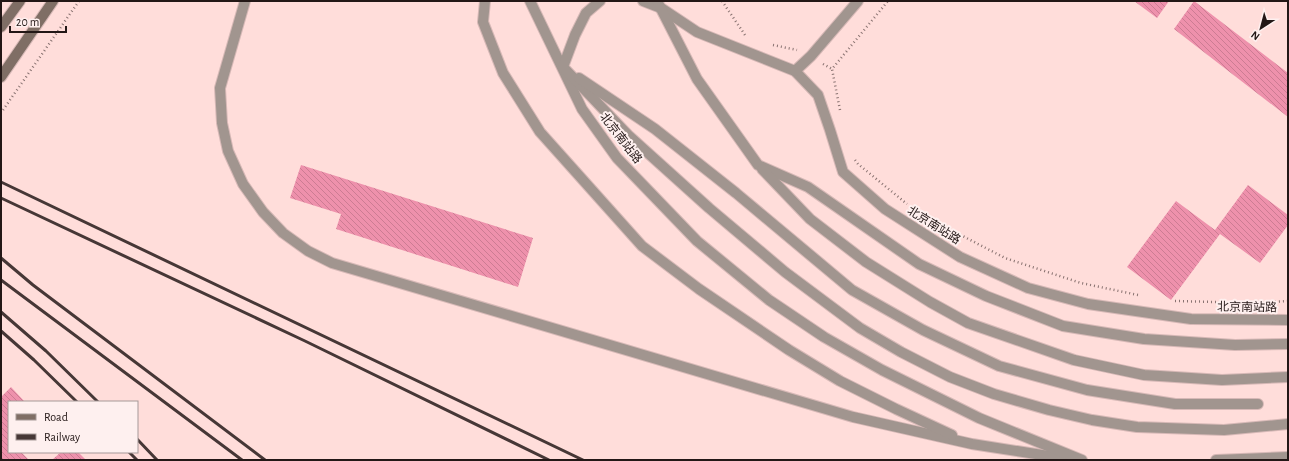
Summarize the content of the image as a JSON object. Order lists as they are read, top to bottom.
{
  "streets": {
    "street": ["北京南站路"]
  },
  "legend": ["Road", "Railway"],
  "scale_bar": "20 m",
  "north": "bottom left"
}
